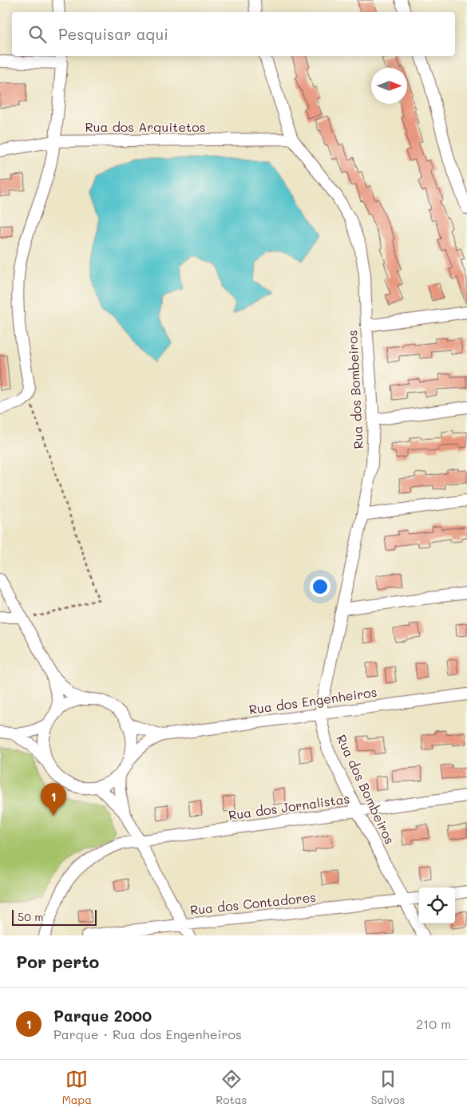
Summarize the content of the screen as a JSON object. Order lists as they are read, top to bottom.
{
  "streets": {
    "street": [
      "Rua dos Arquitetos",
      "Rua dos Bombeiros",
      "Rua dos Engenheiros",
      "Rua dos Jornalistas",
      "Rua dos Contadores"
    ]
  },
  "crossings": [
    ["Rua dos Arquitetos", "Rua dos Bombeiros"],
    ["Rua dos Bombeiros", "Rua dos Engenheiros"],
    ["Rua dos Bombeiros", "Rua dos Jornalistas"],
    ["Rua dos Bombeiros", "Rua dos Contadores"]
  ],
  "scale_bar": "50 m",
  "north": "right",
  "page": {
    "search": "Pesquisar aqui",
    "pins": "1",
    "scale": "50 m",
    "heading": "Por perto",
    "list": [
      {
        "mark": "1",
        "name": "Parque 2000",
        "note": "Parque · Rua dos Engenheiros",
        "value": "210 m"
      }
    ],
    "nav": ["Mapa", "Rotas", "Salvos"]
  }
}
